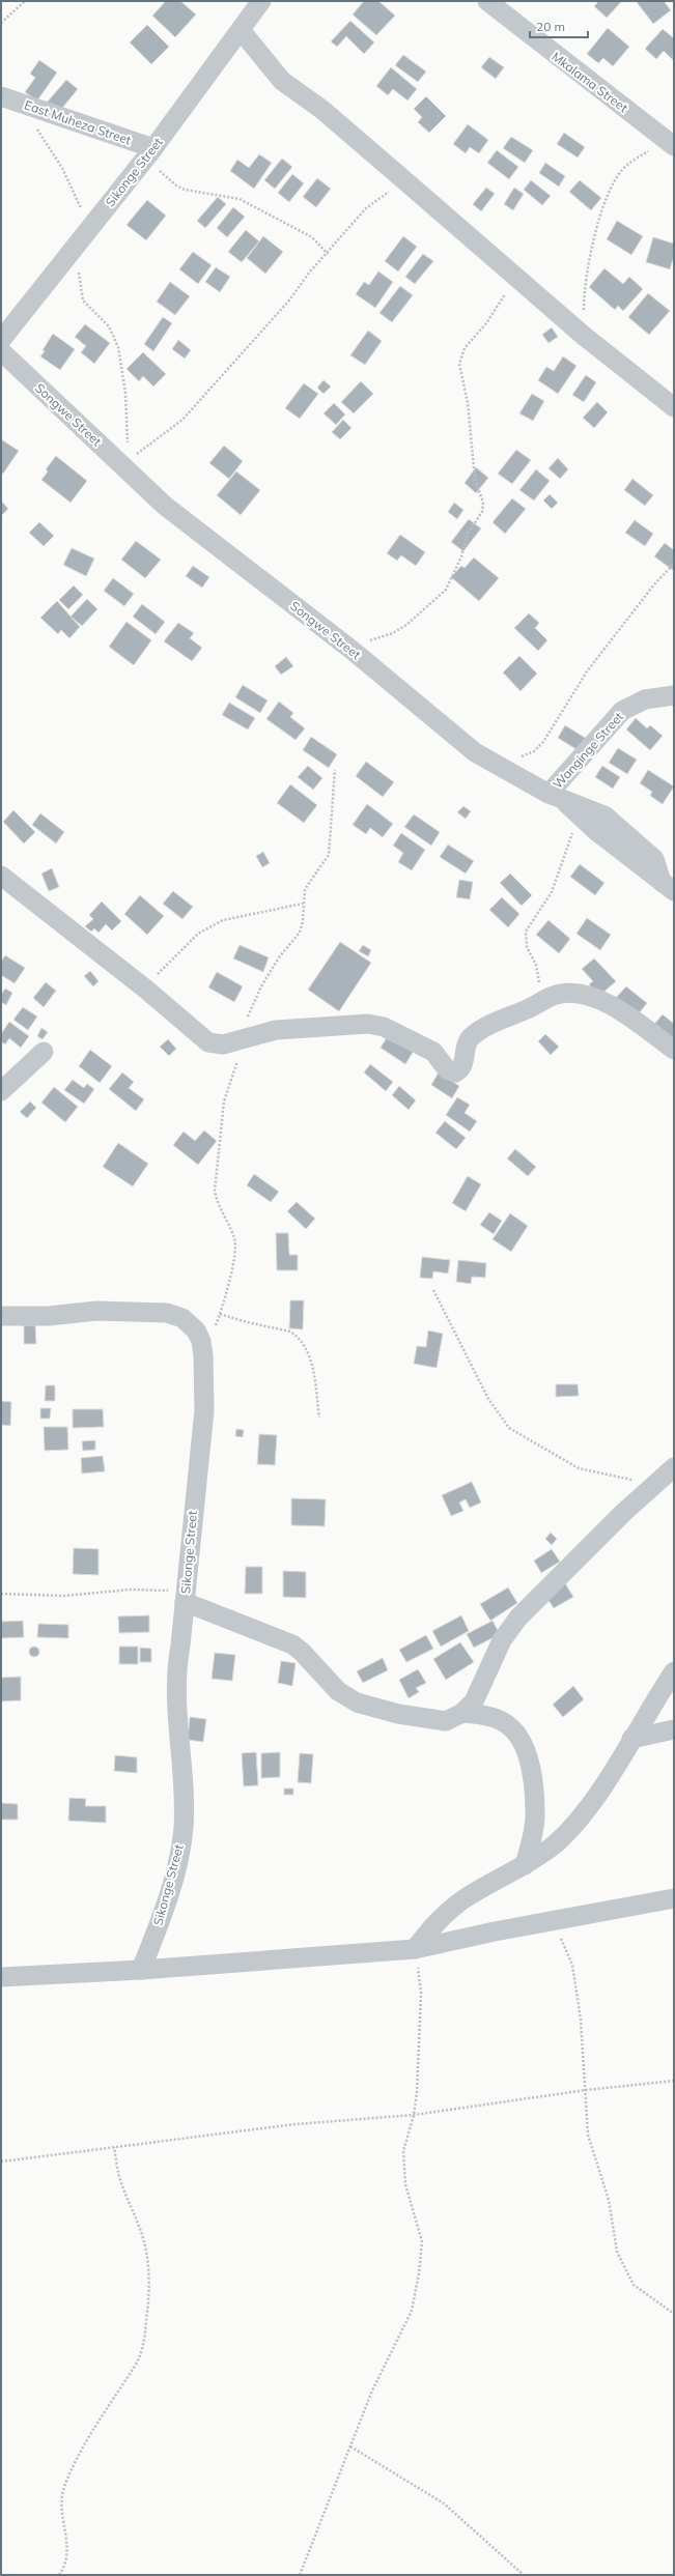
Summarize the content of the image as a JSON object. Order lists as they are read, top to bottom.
{
  "streets": {
    "street": [
      "Mkalama Street",
      "East Muheza Street",
      "Sikonge Street",
      "Songwe Street",
      "Wanginge Street"
    ]
  },
  "crossings": [
    ["East Muheza Street", "Sikonge Street"],
    ["Songwe Street", "Wanginge Street"]
  ],
  "scale_bar": "20 m"
}
